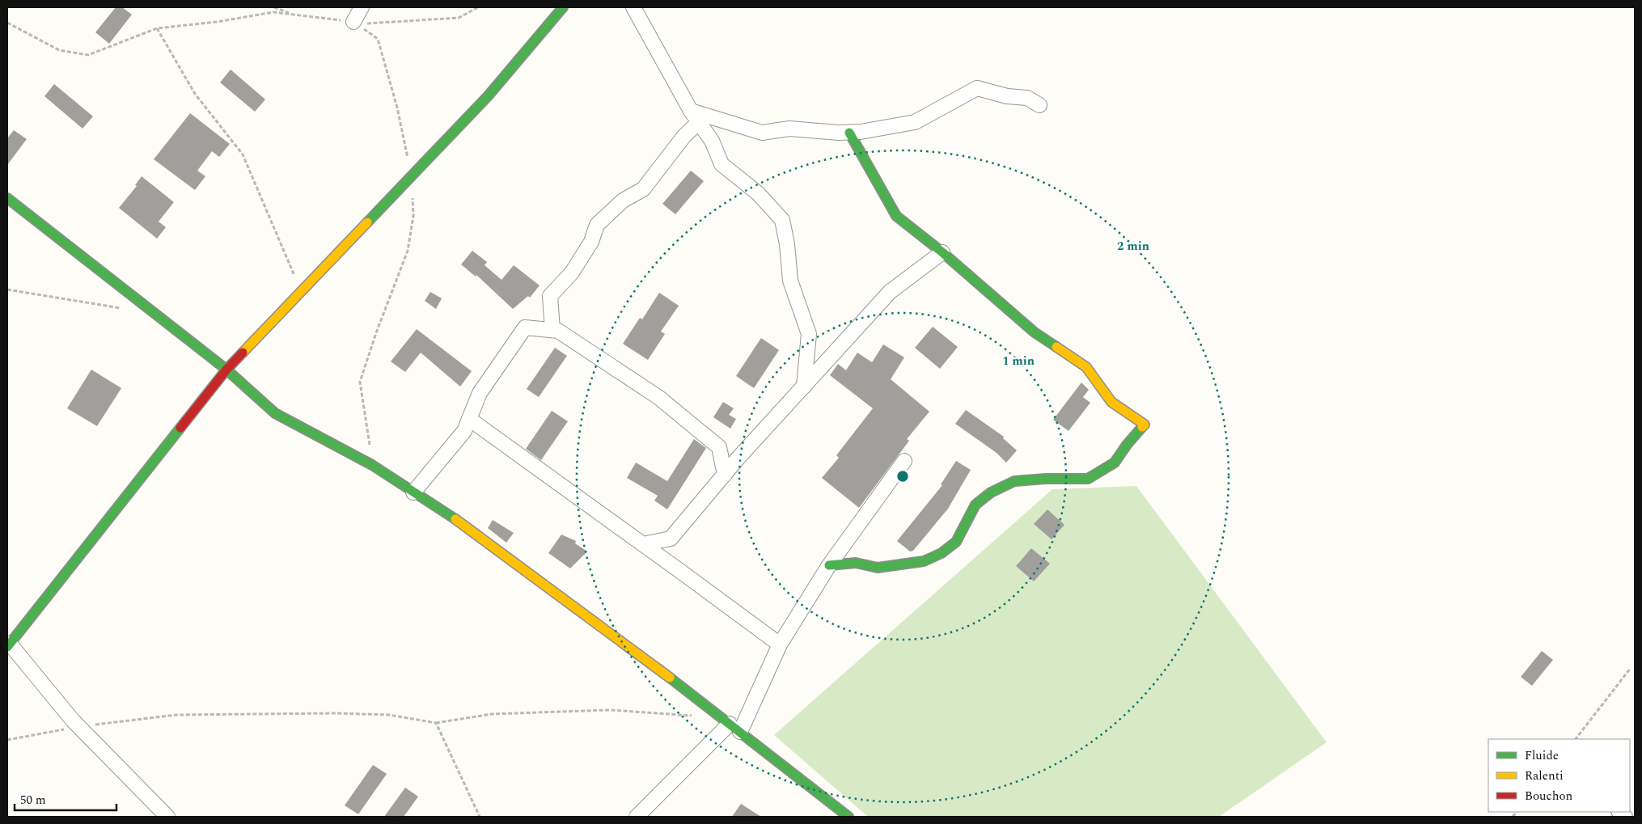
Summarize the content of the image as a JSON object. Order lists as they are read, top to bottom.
{
  "legend": ["Fluide", "Ralenti", "Bouchon"],
  "scale_bar": "50 m",
  "rings": ["2 min", "1 min"]
}
